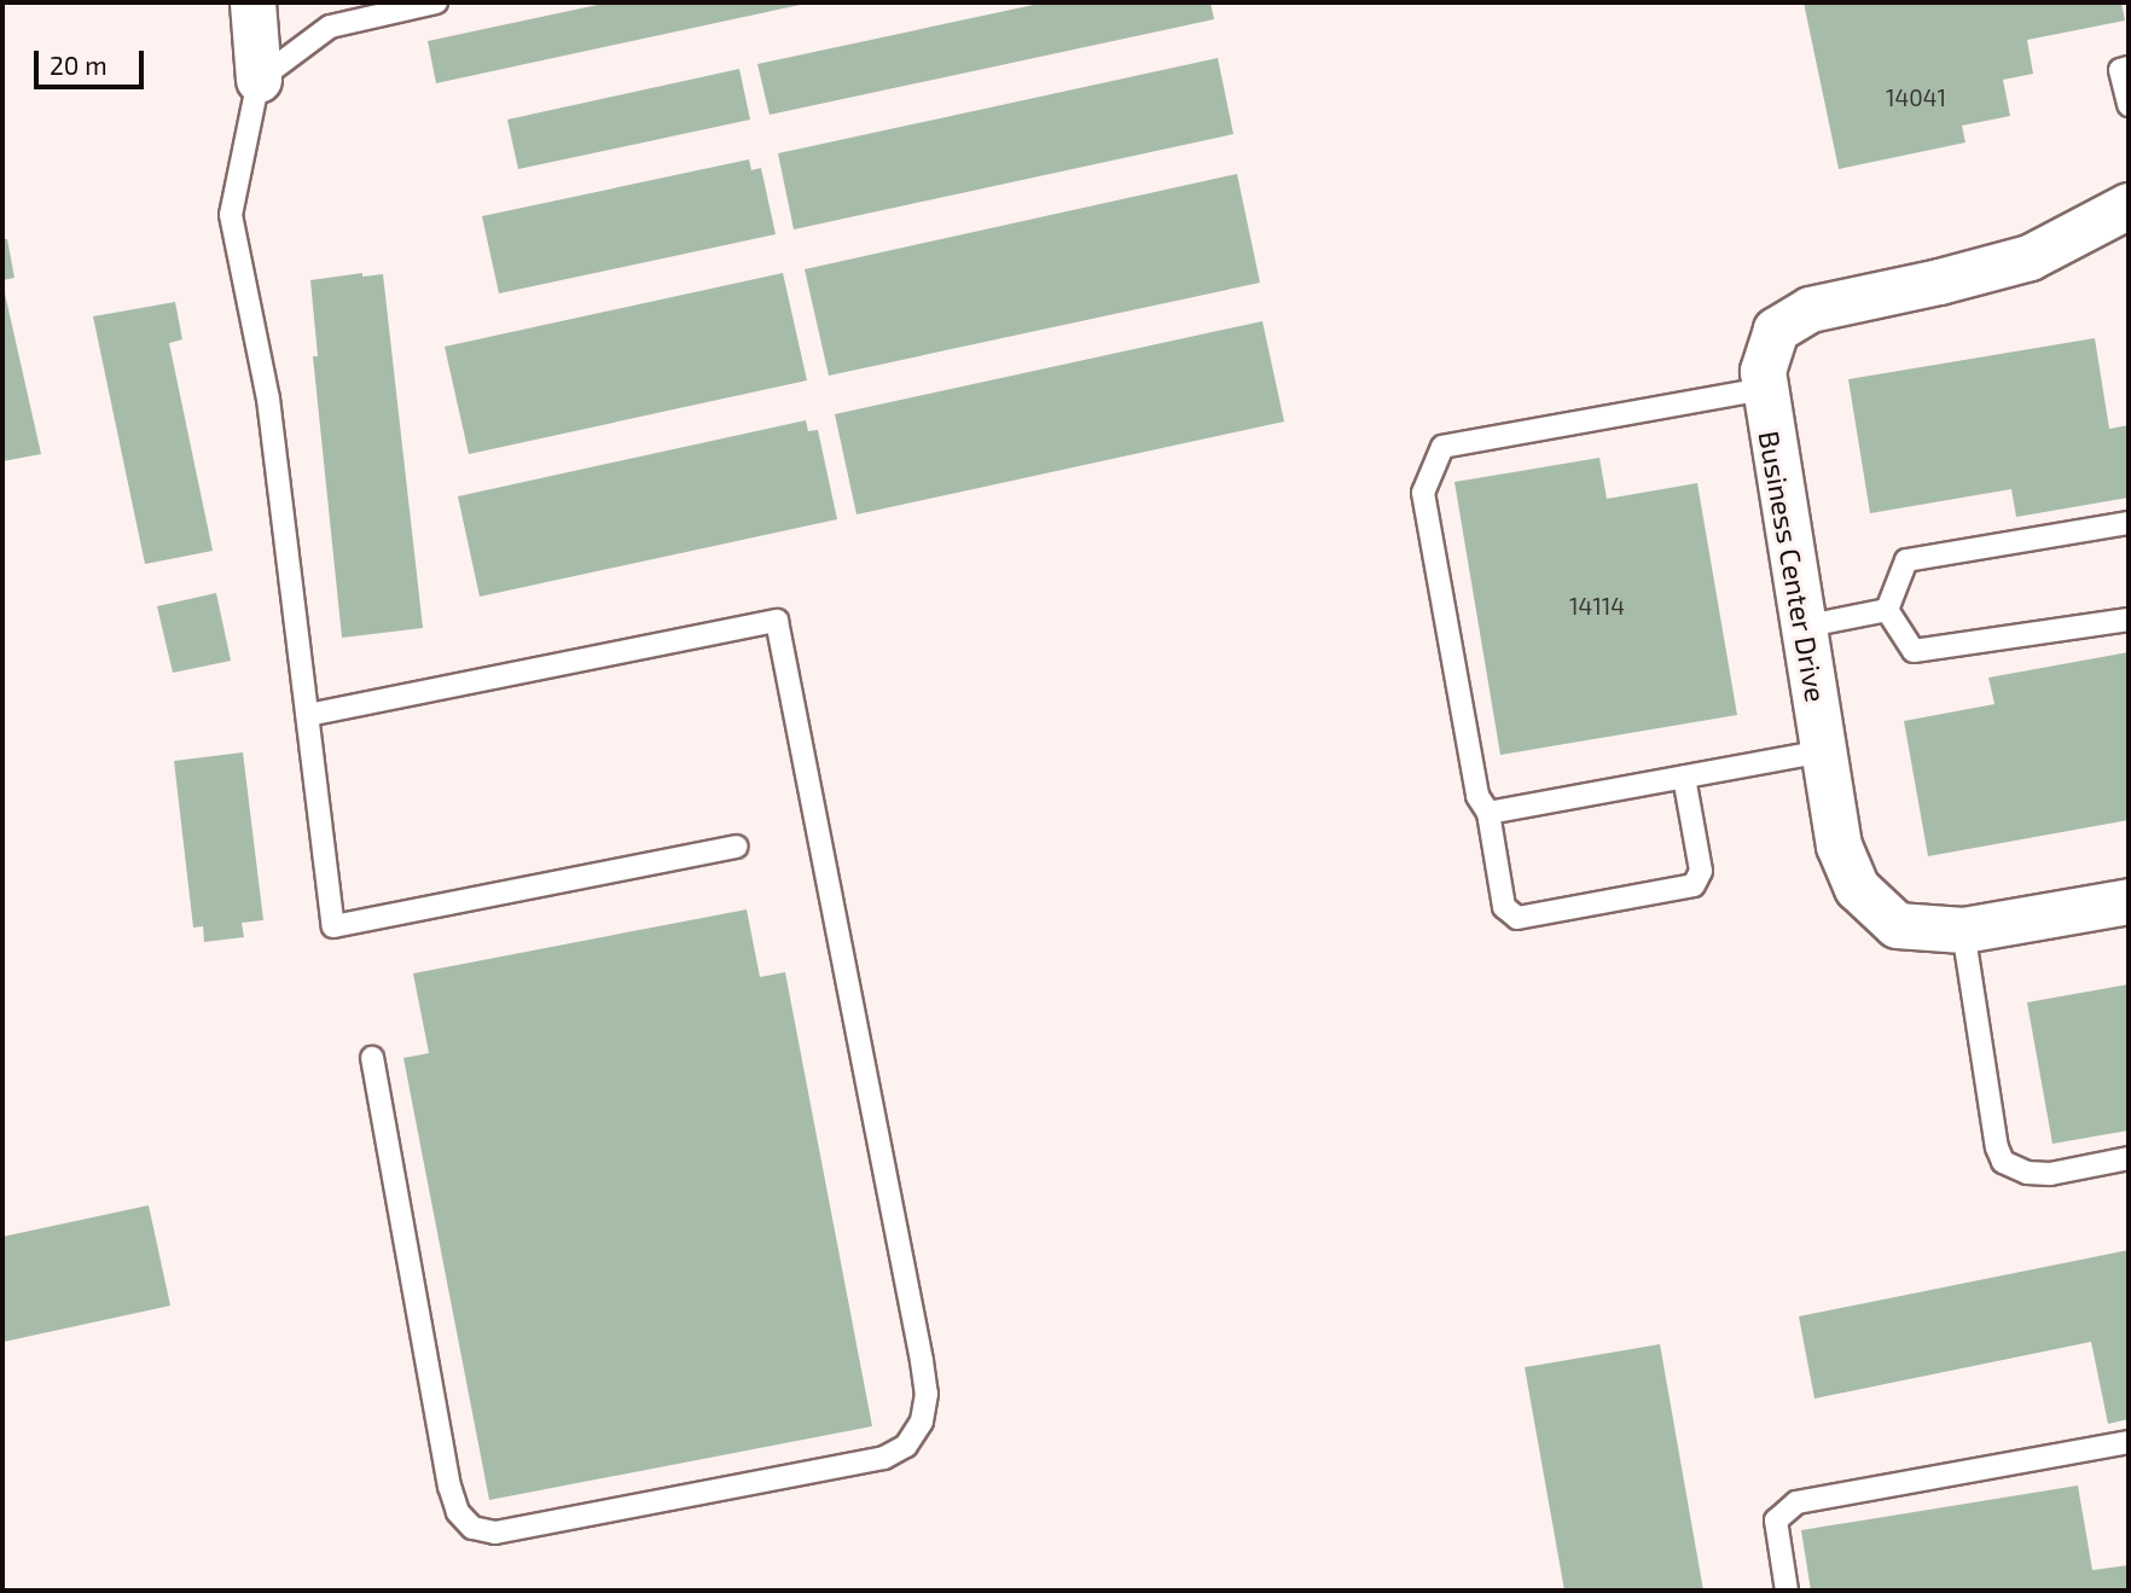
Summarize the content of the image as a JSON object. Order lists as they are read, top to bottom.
{
  "streets": {
    "street": ["Business Center Drive"]
  },
  "house_numbers": ["14041", "14114"],
  "scale_bar": "20 m"
}
